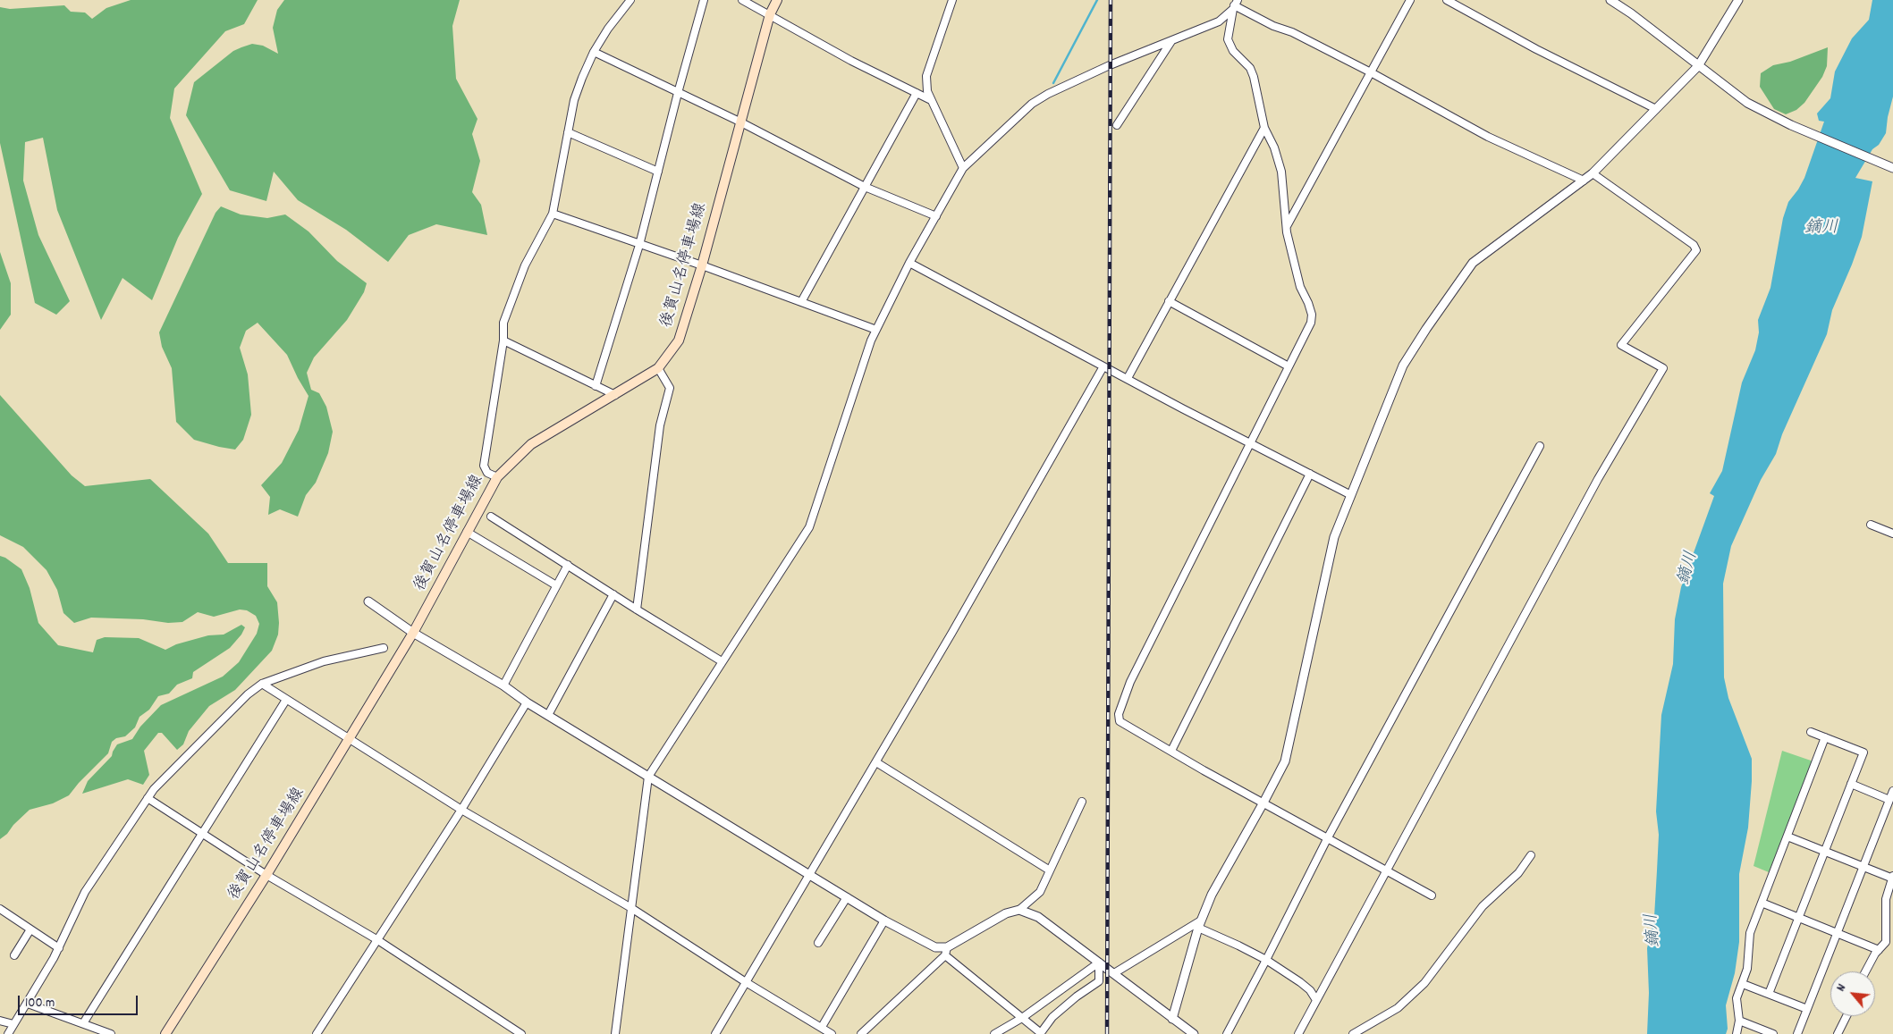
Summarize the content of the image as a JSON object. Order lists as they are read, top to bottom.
{
  "streets": {
    "main road": ["後賀山名停車場線"]
  },
  "water": ["鏑川"],
  "scale_bar": "100 m",
  "north": "top left"
}
